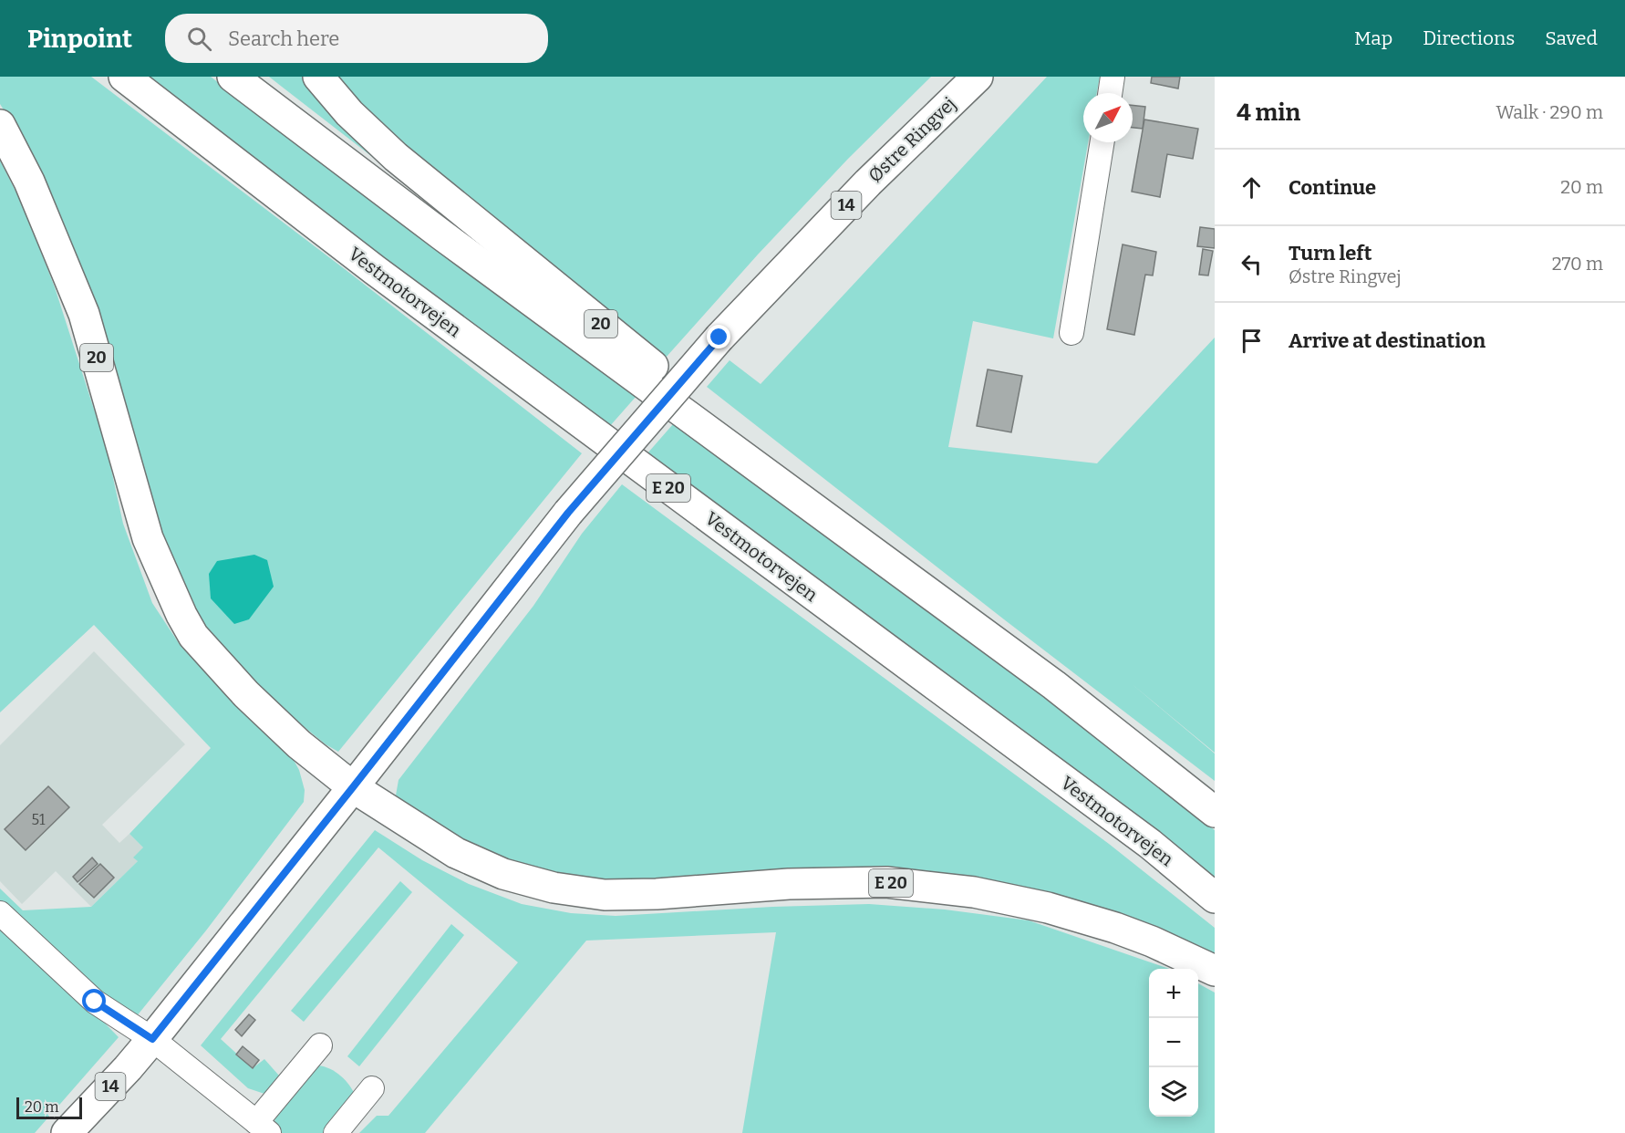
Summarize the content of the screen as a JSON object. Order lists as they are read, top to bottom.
{
  "streets": {
    "main road": [
      "Østre Ringvej",
      "14",
      "Vestmotorvejen",
      "20",
      "E 20"
    ]
  },
  "crossings": [
    ["Østre Ringvej", "20"],
    ["Østre Ringvej", "E 20"],
    ["20", "E 20"]
  ],
  "house_numbers": ["51"],
  "scale_bar": "20 m",
  "north": "top right",
  "page": {
    "header": "Pinpoint",
    "search": "Search here",
    "nav": ["Map", "Directions", "Saved"],
    "heading": ["4 min", "Walk · 290 m"],
    "list": [
      ["Continue", "20 m"],
      ["Turn left", "Østre Ringvej", "270 m"],
      "Arrive at destination"
    ],
    "map_buttons": ["+", "−"],
    "scale": "20 m"
  }
}
